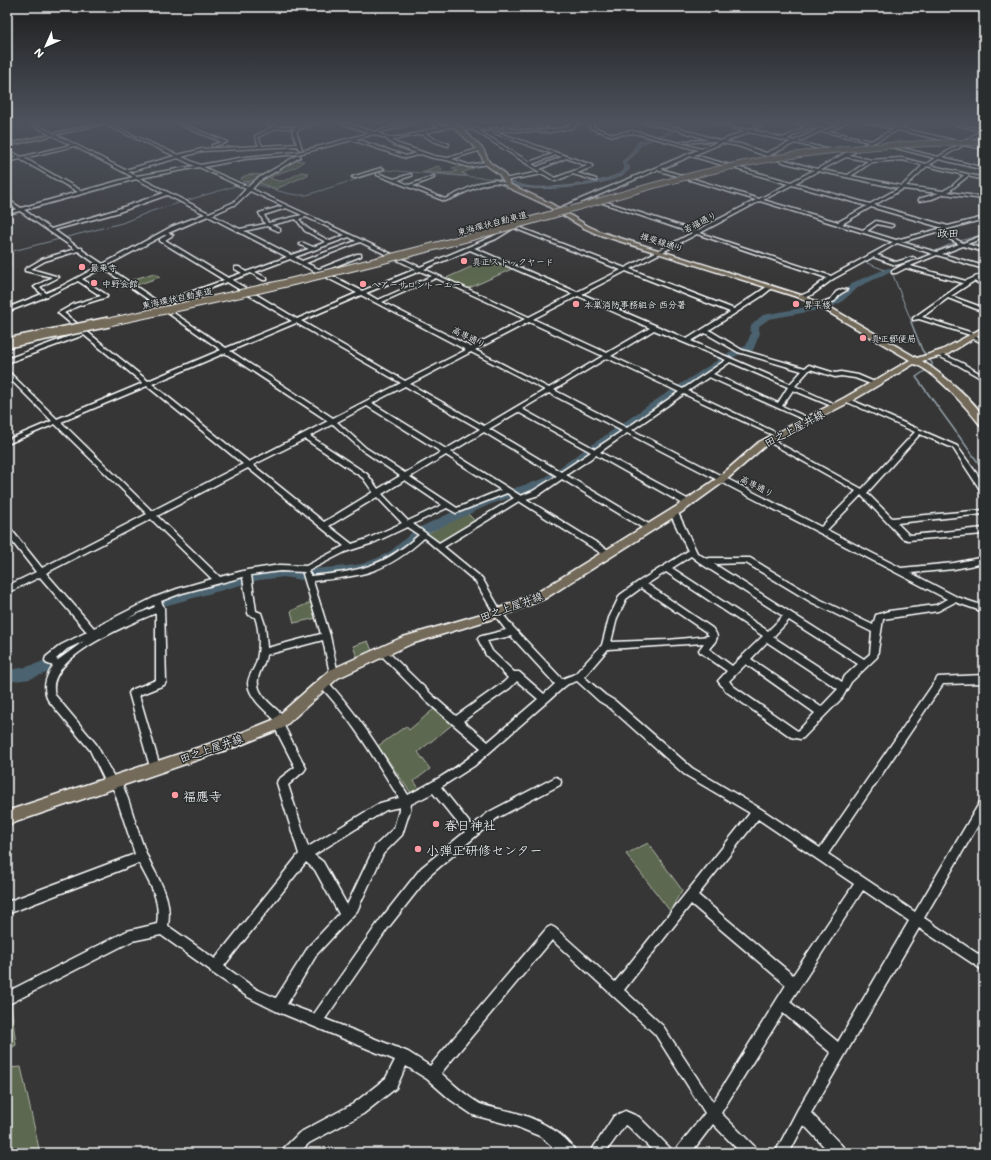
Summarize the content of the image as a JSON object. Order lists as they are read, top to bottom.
{
  "streets": {
    "highway": ["東海環状自動車道"],
    "main road": ["揖斐線通り", "田之上屋井線"],
    "street": ["若福通り", "高専通り"]
  },
  "crossings": [
    ["若福通り", "揖斐線通り"],
    ["若福通り", "高専通り"],
    ["揖斐線通り", "田之上屋井線"],
    ["高専通り", "田之上屋井線"]
  ],
  "districts": ["政田"],
  "places": [
    "真正ストックヤード",
    "最乗寺",
    "中野会館",
    "ヘアーサロントーエー",
    "本巣消防事務組合 西分署",
    "昇平楼",
    "真正郵便局",
    "福應寺",
    "春日神社",
    "小弾正研修センター"
  ],
  "north": "bottom left"
}
